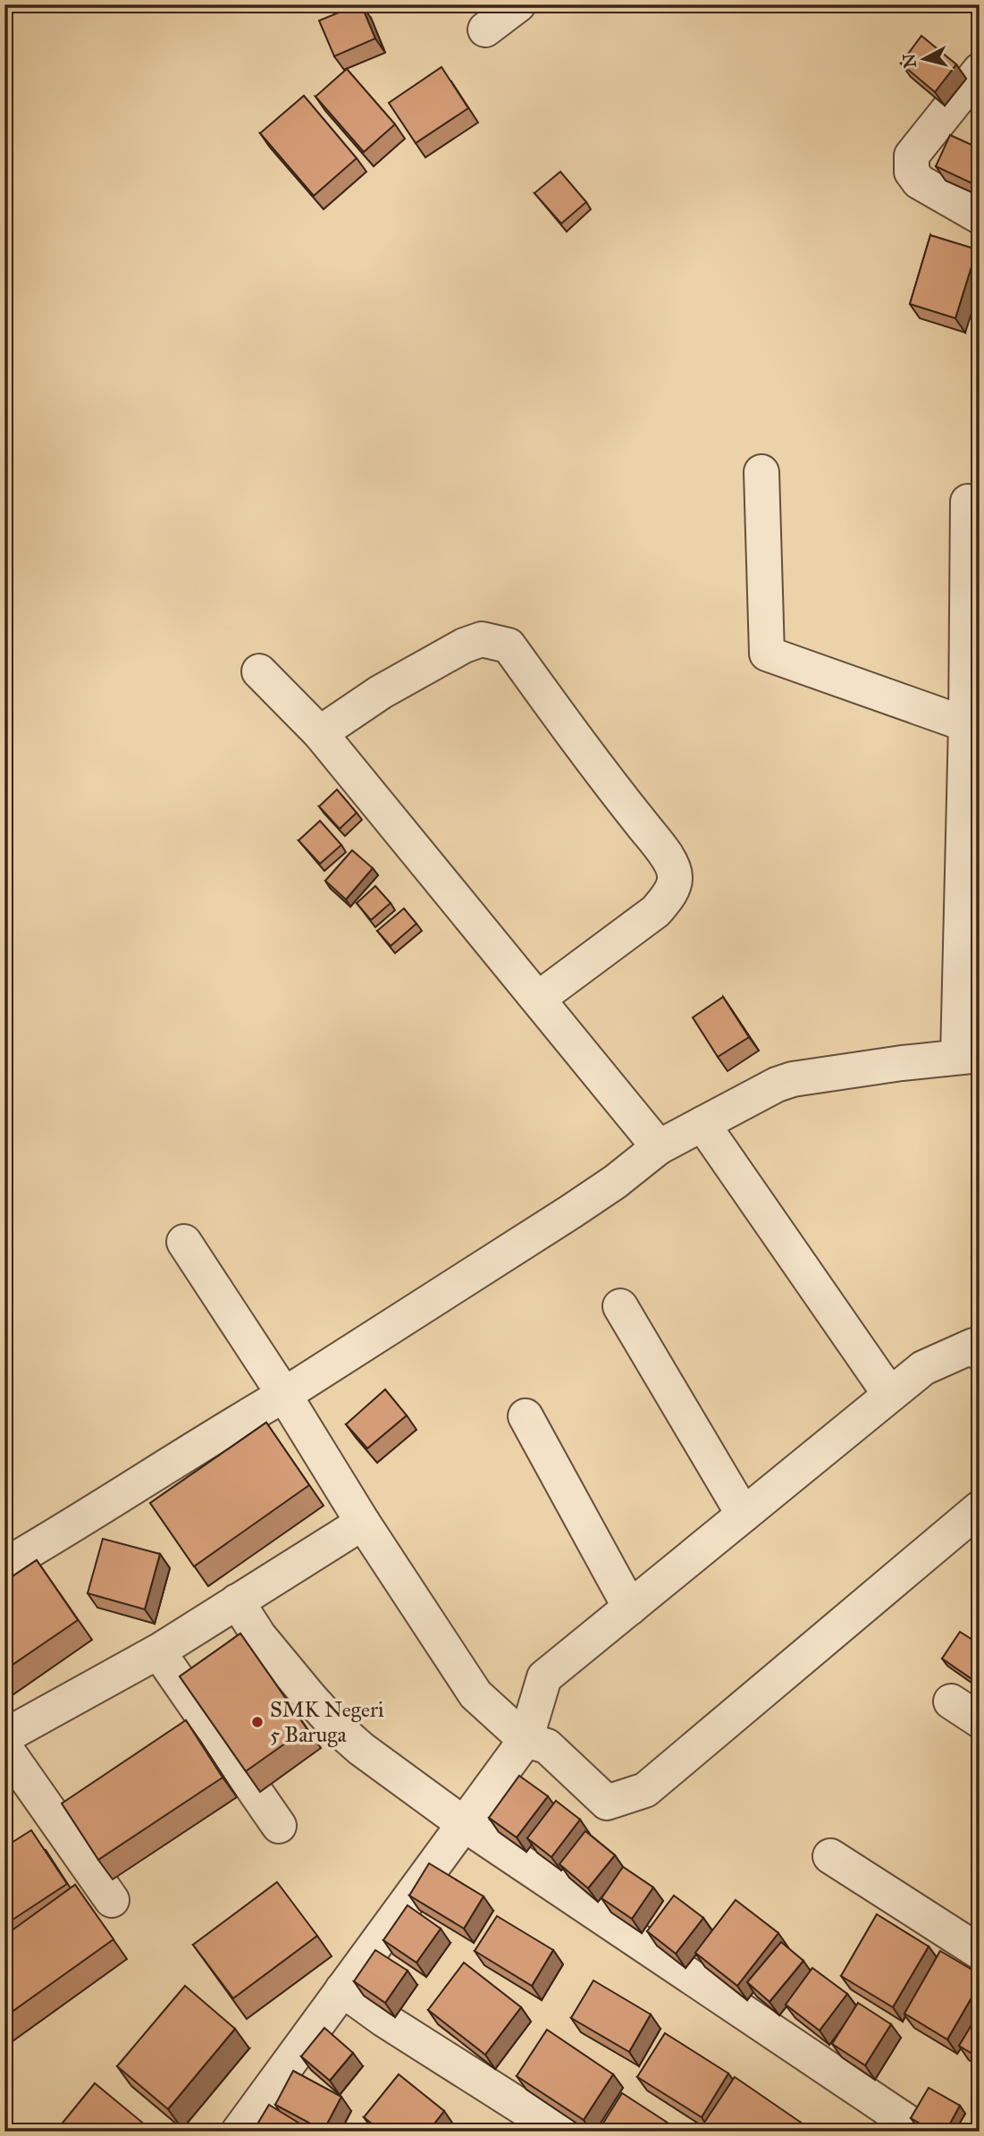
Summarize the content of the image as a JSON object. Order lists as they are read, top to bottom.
{
  "places": ["SMK Negeri 5 Baruga"],
  "north": "left"
}
